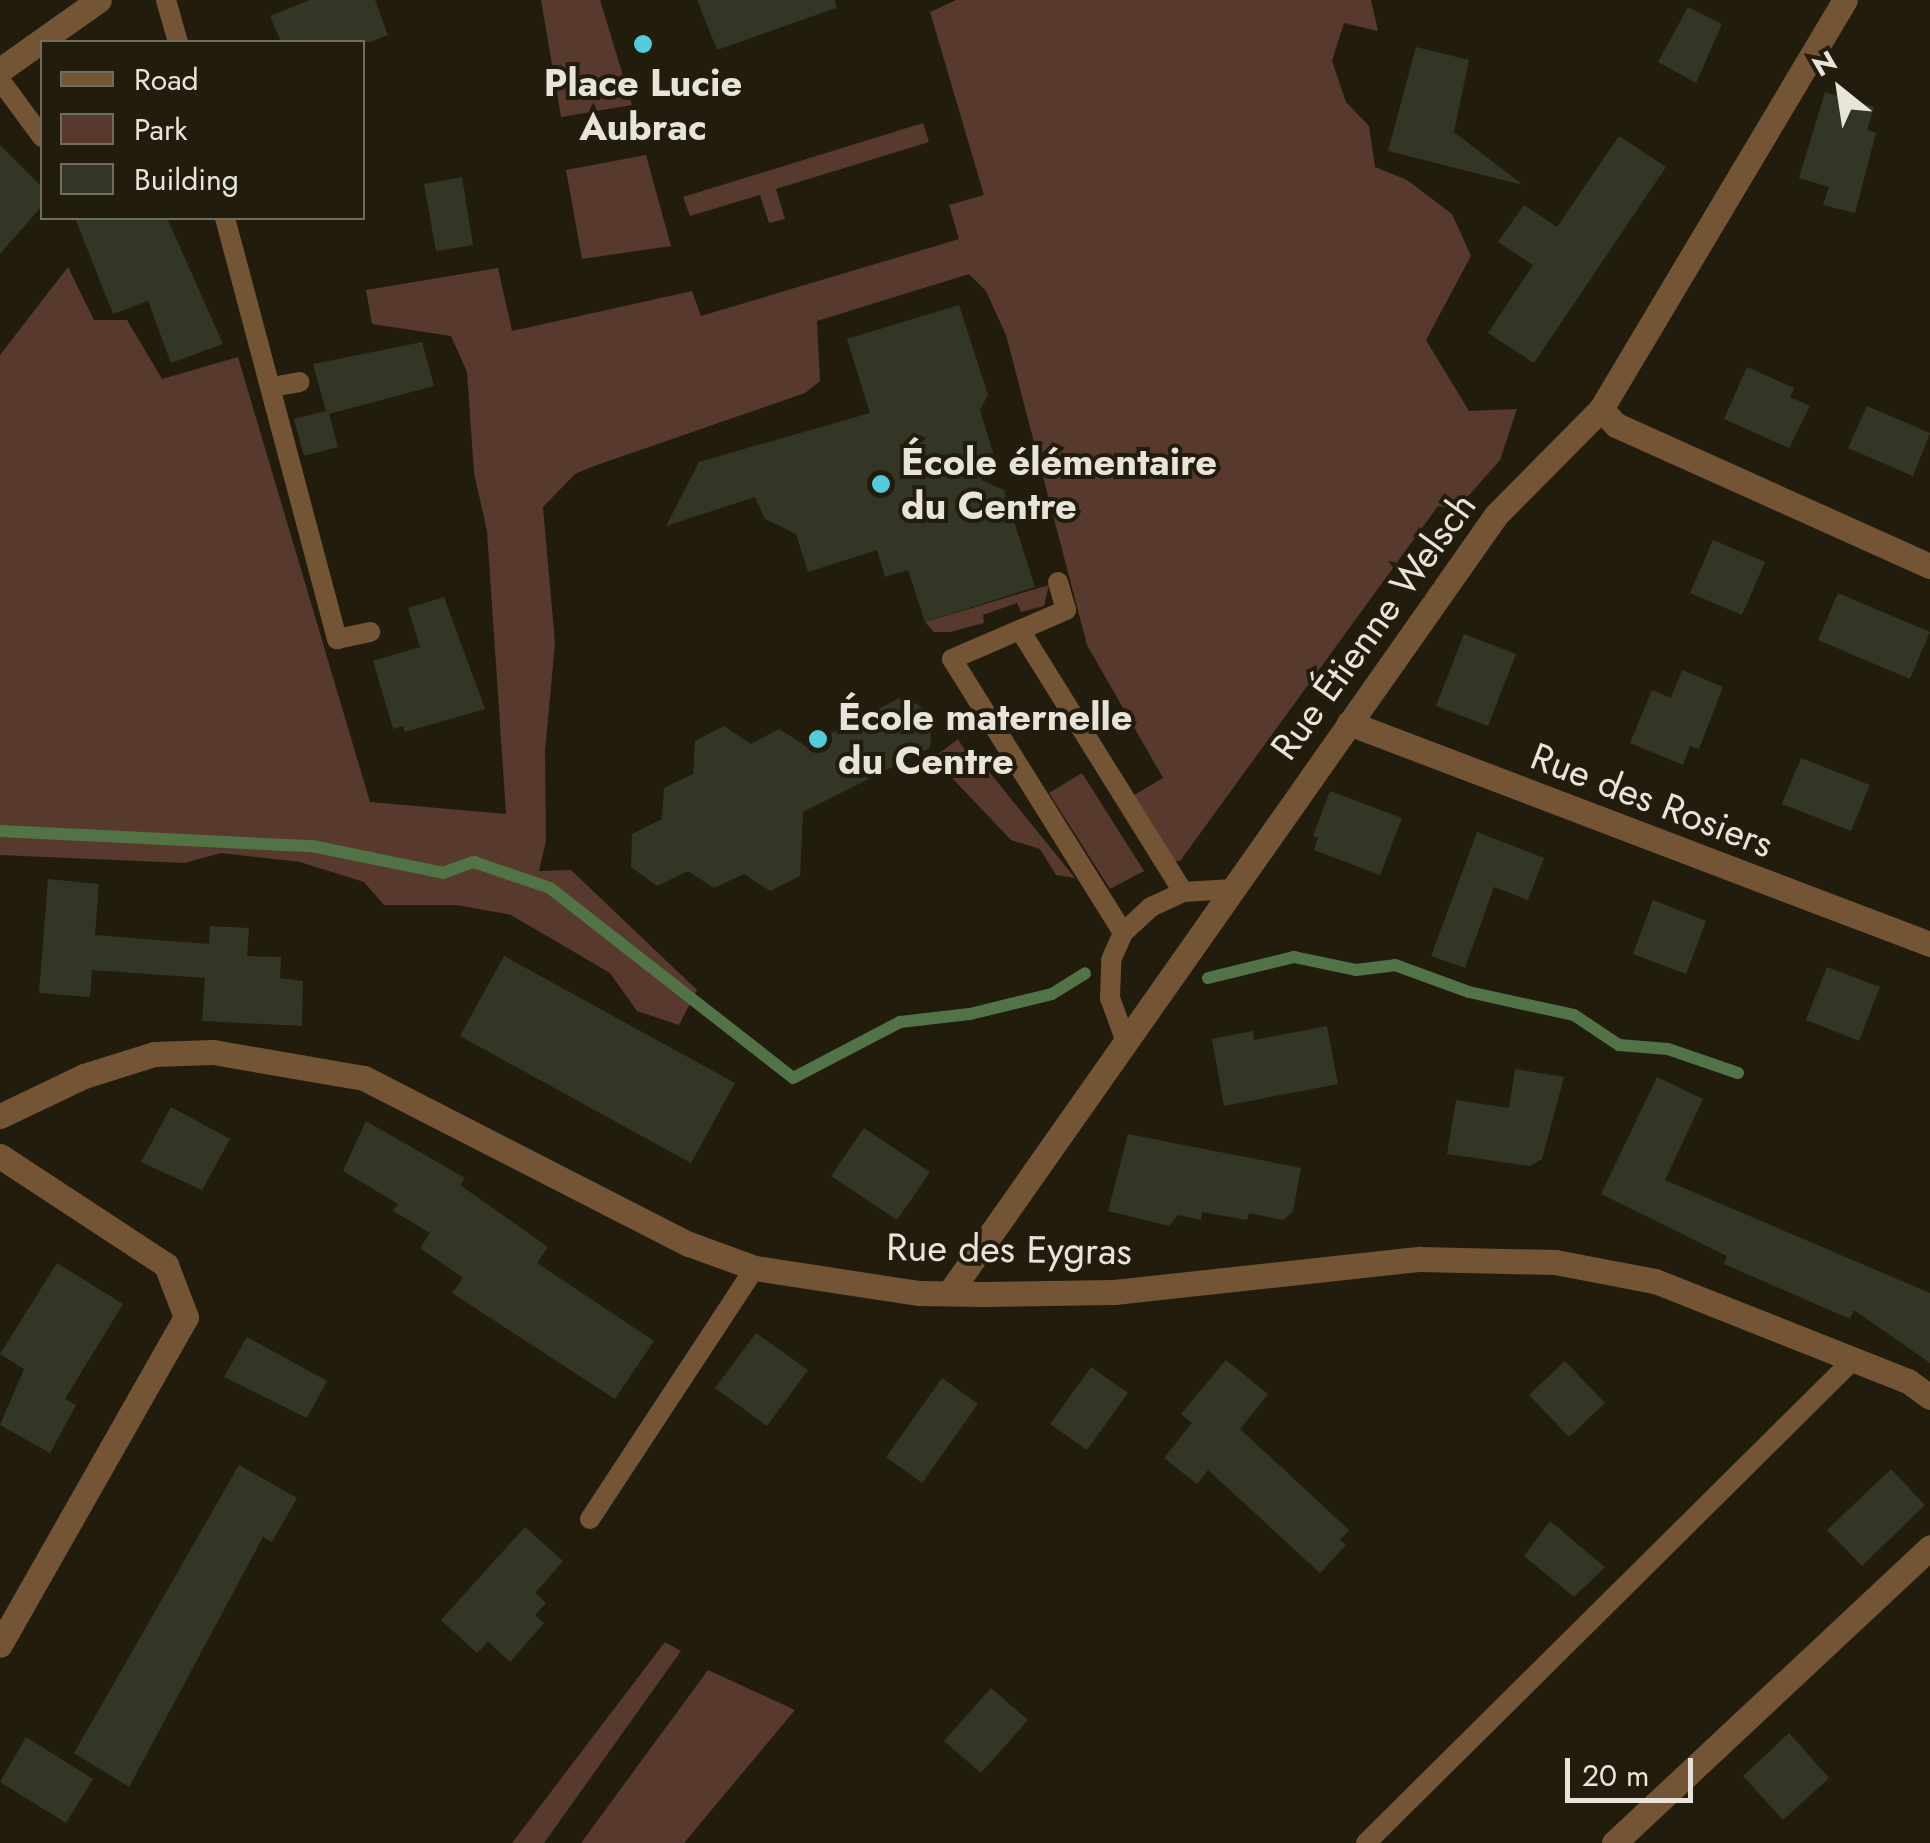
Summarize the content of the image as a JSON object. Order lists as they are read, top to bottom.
{
  "streets": {
    "street": ["Rue Étienne Welsch", "Rue des Rosiers", "Rue des Eygras"]
  },
  "crossings": [
    ["Rue Étienne Welsch", "Rue des Rosiers"],
    ["Rue Étienne Welsch", "Rue des Eygras"]
  ],
  "places": ["Place Lucie Aubrac", "École élémentaire du Centre", "École maternelle du Centre"],
  "legend": ["Road", "Park", "Building"],
  "scale_bar": "20 m",
  "north": "top left"
}
